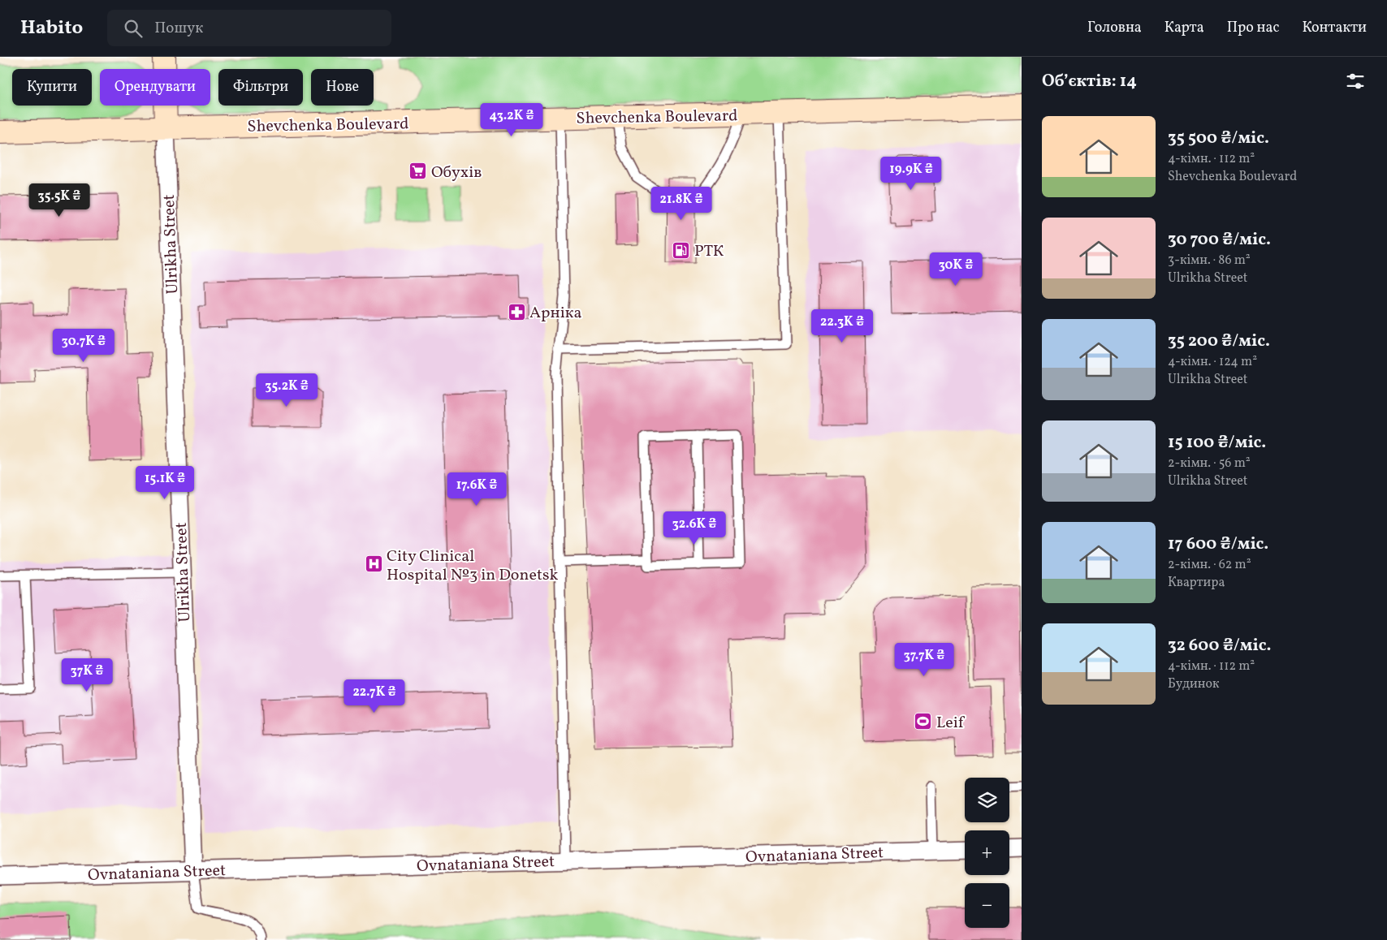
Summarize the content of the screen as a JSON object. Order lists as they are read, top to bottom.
{
  "streets": {
    "main road": ["Shevchenka Boulevard"],
    "street": ["Ulrikha Street", "Ovnataniana Street"]
  },
  "crossings": [
    ["Shevchenka Boulevard", "Ulrikha Street"],
    ["Ulrikha Street", "Ovnataniana Street"]
  ],
  "places": {
    "supermarket": ["Обухів"],
    "fuel station": ["РТК"],
    "pharmacy": ["Арніка"],
    "hospital": ["City Clinical Hospital №3 in Donetsk"],
    "sports": ["Leif"]
  },
  "page": {
    "header": "Habito",
    "search": "Пошук",
    "nav": [
      "Головна",
      "Карта",
      "Про нас",
      "Контакти"
    ],
    "heading": "Об’єктів: 14",
    "chip": [
      "Купити",
      "Орендувати",
      "Фільтри",
      "Нове"
    ],
    "price": [
      "43.2K ₴",
      "19.9K ₴",
      "35.5K ₴",
      "21.8K ₴",
      "30K ₴",
      "22.3K ₴",
      "30.7K ₴",
      "35.2K ₴",
      "15.1K ₴",
      "17.6K ₴",
      "32.6K ₴",
      "37.7K ₴",
      "37K ₴",
      "22.7K ₴"
    ],
    "list": [
      {
        "name": "35 500 ₴/міс.",
        "note": "4-кімн. · 112 m² · Shevchenka Boulevard"
      },
      {
        "name": "30 700 ₴/міс.",
        "note": "3-кімн. · 86 m² · Ulrikha Street"
      },
      {
        "name": "35 200 ₴/міс.",
        "note": "4-кімн. · 124 m² · Ulrikha Street"
      },
      {
        "name": "15 100 ₴/міс.",
        "note": "2-кімн. · 56 m² · Ulrikha Street"
      },
      {
        "name": "17 600 ₴/міс.",
        "note": "2-кімн. · 62 m² · Квартира"
      },
      {
        "name": "32 600 ₴/міс.",
        "note": "4-кімн. · 112 m² · Будинок"
      }
    ],
    "map_buttons": ["+", "−"]
  }
}
